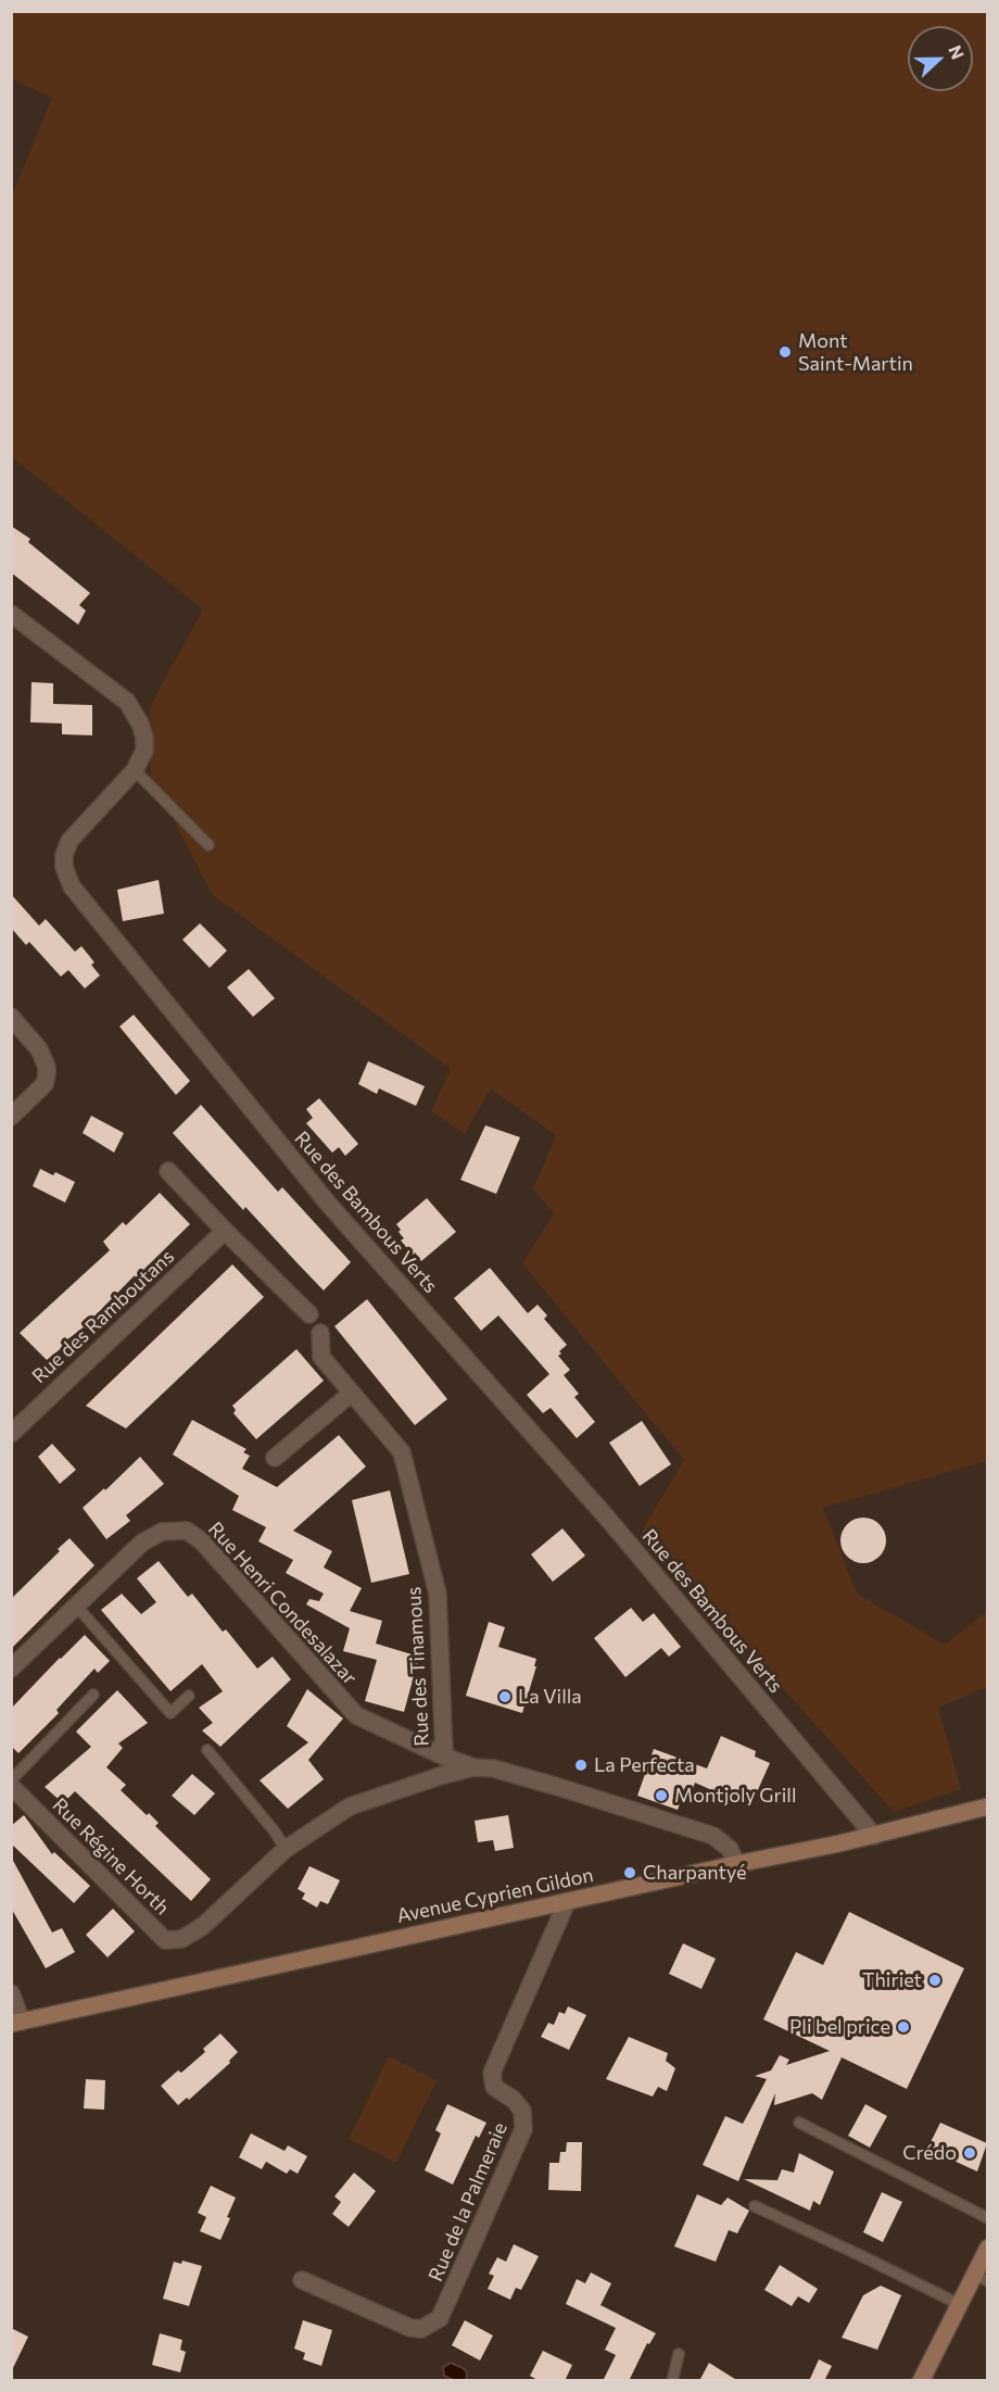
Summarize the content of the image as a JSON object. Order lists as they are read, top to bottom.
{
  "streets": {
    "street": [
      "Rue des Bambous Verts",
      "Rue des Ramboutans",
      "Rue Henri Condesalazar",
      "Rue des Tinamous",
      "Rue Régine Horth",
      "Avenue Cyprien Gildon",
      "Rue de la Palmeraie"
    ]
  },
  "crossings": [
    ["Rue des Bambous Verts", "Avenue Cyprien Gildon"],
    ["Rue Henri Condesalazar", "Rue des Tinamous"],
    ["Rue Henri Condesalazar", "Rue Régine Horth"],
    ["Rue Régine Horth", "Avenue Cyprien Gildon"],
    ["Avenue Cyprien Gildon", "Rue de la Palmeraie"]
  ],
  "places": [
    "Mont Saint-Martin",
    "La Villa",
    "La Perfecta",
    "Montjoly Grill",
    "Charpantyé",
    "Thiriet",
    "Pli bel price",
    "Crédo"
  ],
  "north": "right"
}
